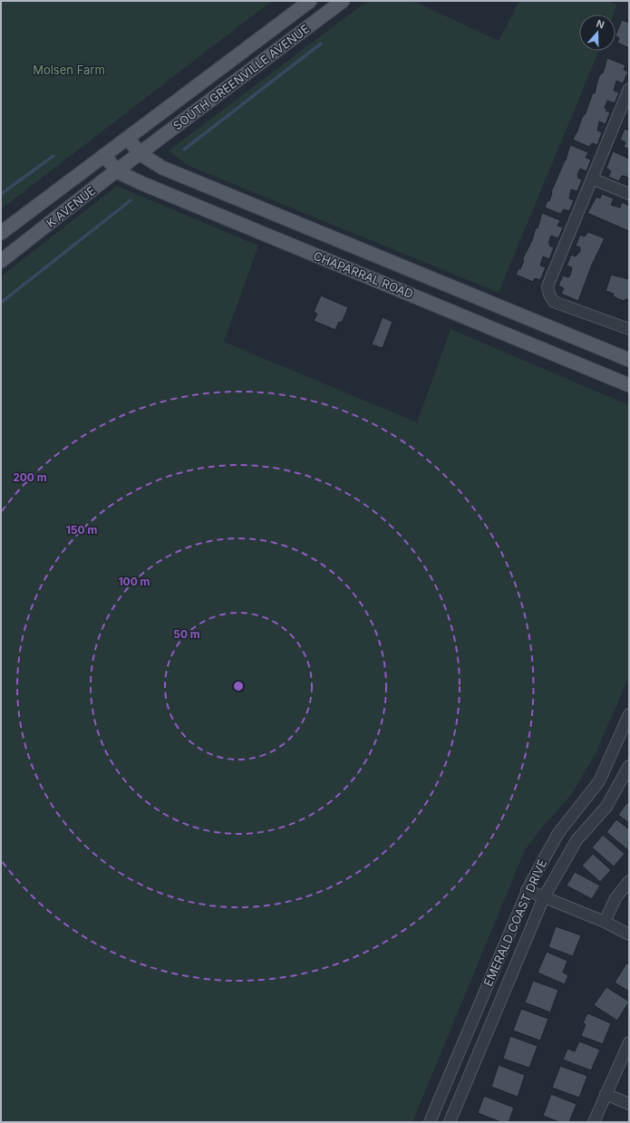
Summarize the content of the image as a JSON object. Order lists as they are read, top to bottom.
{
  "streets": {
    "main road": ["SOUTH GREENVILLE AVENUE", "K AVENUE", "CHAPARRAL ROAD"],
    "street": ["EMERALD COAST DRIVE"]
  },
  "crossings": [
    ["SOUTH GREENVILLE AVENUE", "K AVENUE"],
    ["SOUTH GREENVILLE AVENUE", "CHAPARRAL ROAD"],
    ["K AVENUE", "CHAPARRAL ROAD"]
  ],
  "parks": ["Molsen Farm"],
  "north": "top",
  "rings": [
    "200 m",
    "150 m",
    "100 m",
    "50 m"
  ]
}
